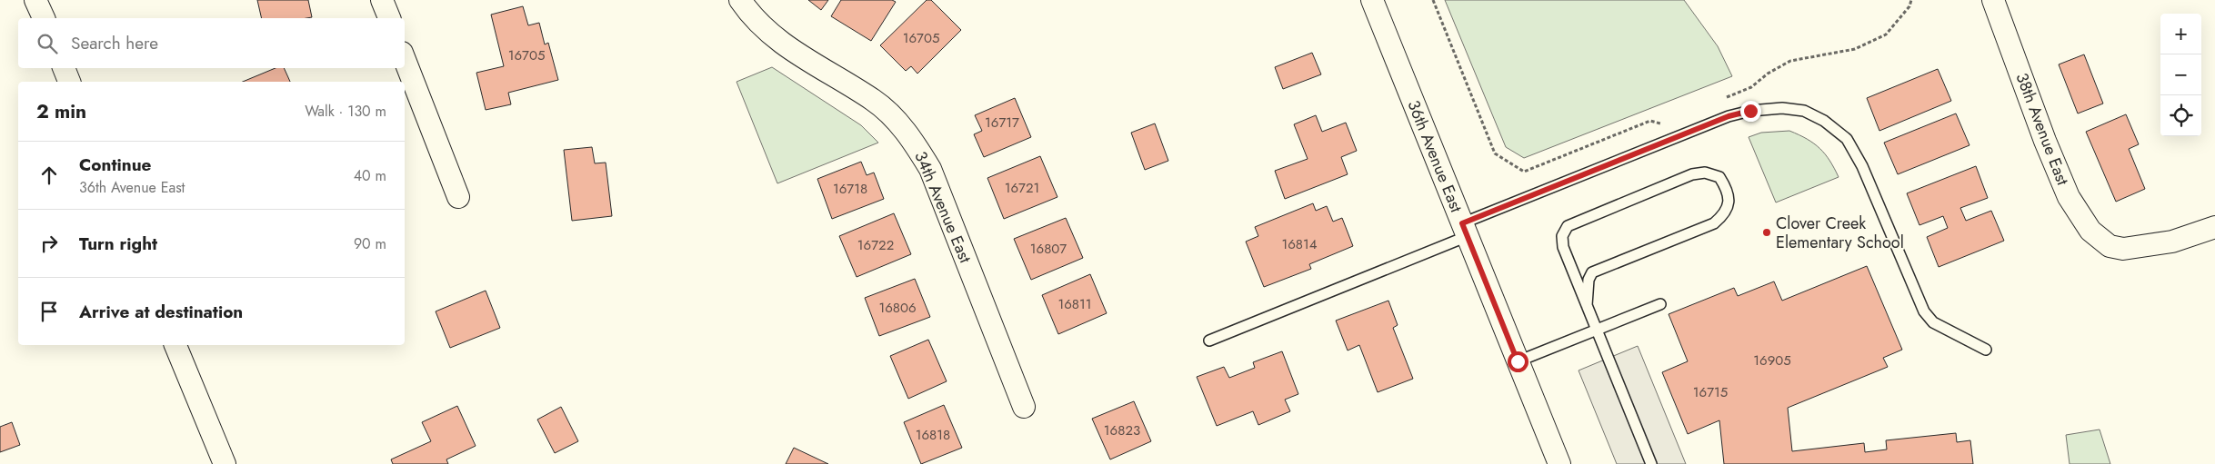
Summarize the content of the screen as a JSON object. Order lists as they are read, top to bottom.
{
  "streets": {
    "street": ["38th Avenue East", "36th Avenue East", "34th Avenue East"]
  },
  "places": ["Clover Creek Elementary School"],
  "house_numbers": [
    "16705",
    "16705",
    "16717",
    "16721",
    "16718",
    "16814",
    "16722",
    "16807",
    "16811",
    "16806",
    "16905",
    "16715",
    "16823",
    "16818"
  ],
  "page": {
    "map_buttons": ["+", "−"],
    "search": "Search here",
    "heading": ["2 min", "Walk · 130 m"],
    "list": [
      ["Continue", "36th Avenue East", "40 m"],
      ["Turn right", "90 m"],
      "Arrive at destination"
    ]
  }
}
